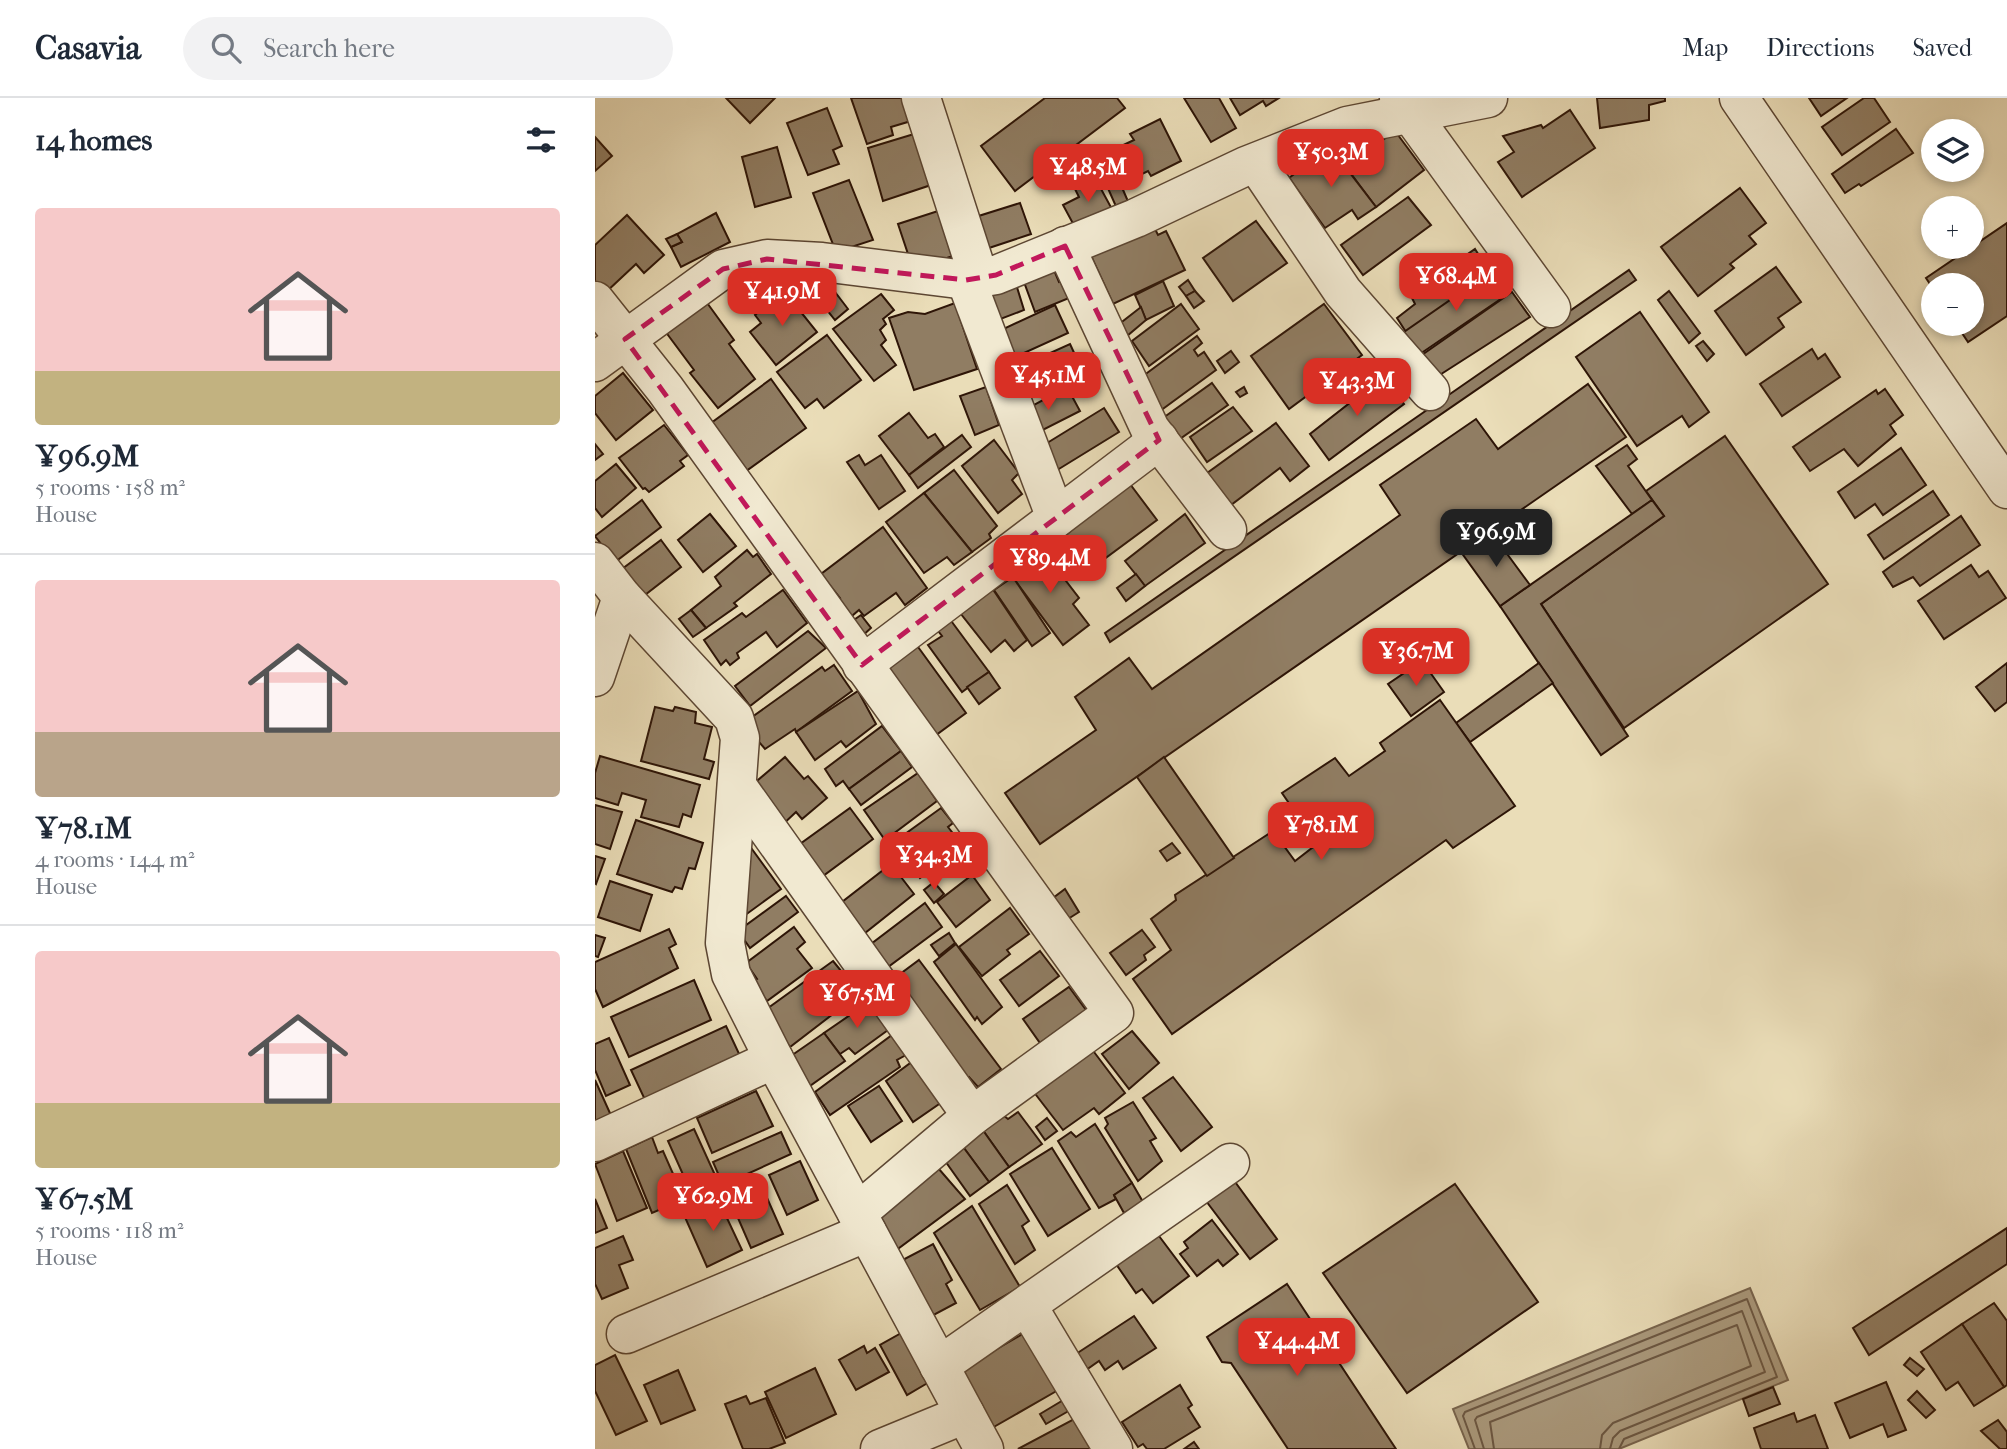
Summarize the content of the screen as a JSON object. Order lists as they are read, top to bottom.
{
  "page": {
    "header": "Casavia",
    "search": "Search here",
    "nav": ["Map", "Directions", "Saved"],
    "heading": "14 homes",
    "map_buttons": ["+", "−"],
    "price": [
      "¥50.3M",
      "¥48.5M",
      "¥68.4M",
      "¥41.9M",
      "¥45.1M",
      "¥43.3M",
      "¥96.9M",
      "¥89.4M",
      "¥36.7M",
      "¥78.1M",
      "¥34.3M",
      "¥67.5M",
      "¥62.9M",
      "¥44.4M"
    ],
    "list": [
      {
        "name": "¥96.9M",
        "note": "5 rooms · 158 m² · House"
      },
      {
        "name": "¥78.1M",
        "note": "4 rooms · 144 m² · House"
      },
      {
        "name": "¥67.5M",
        "note": "5 rooms · 118 m² · House"
      }
    ]
  }
}
